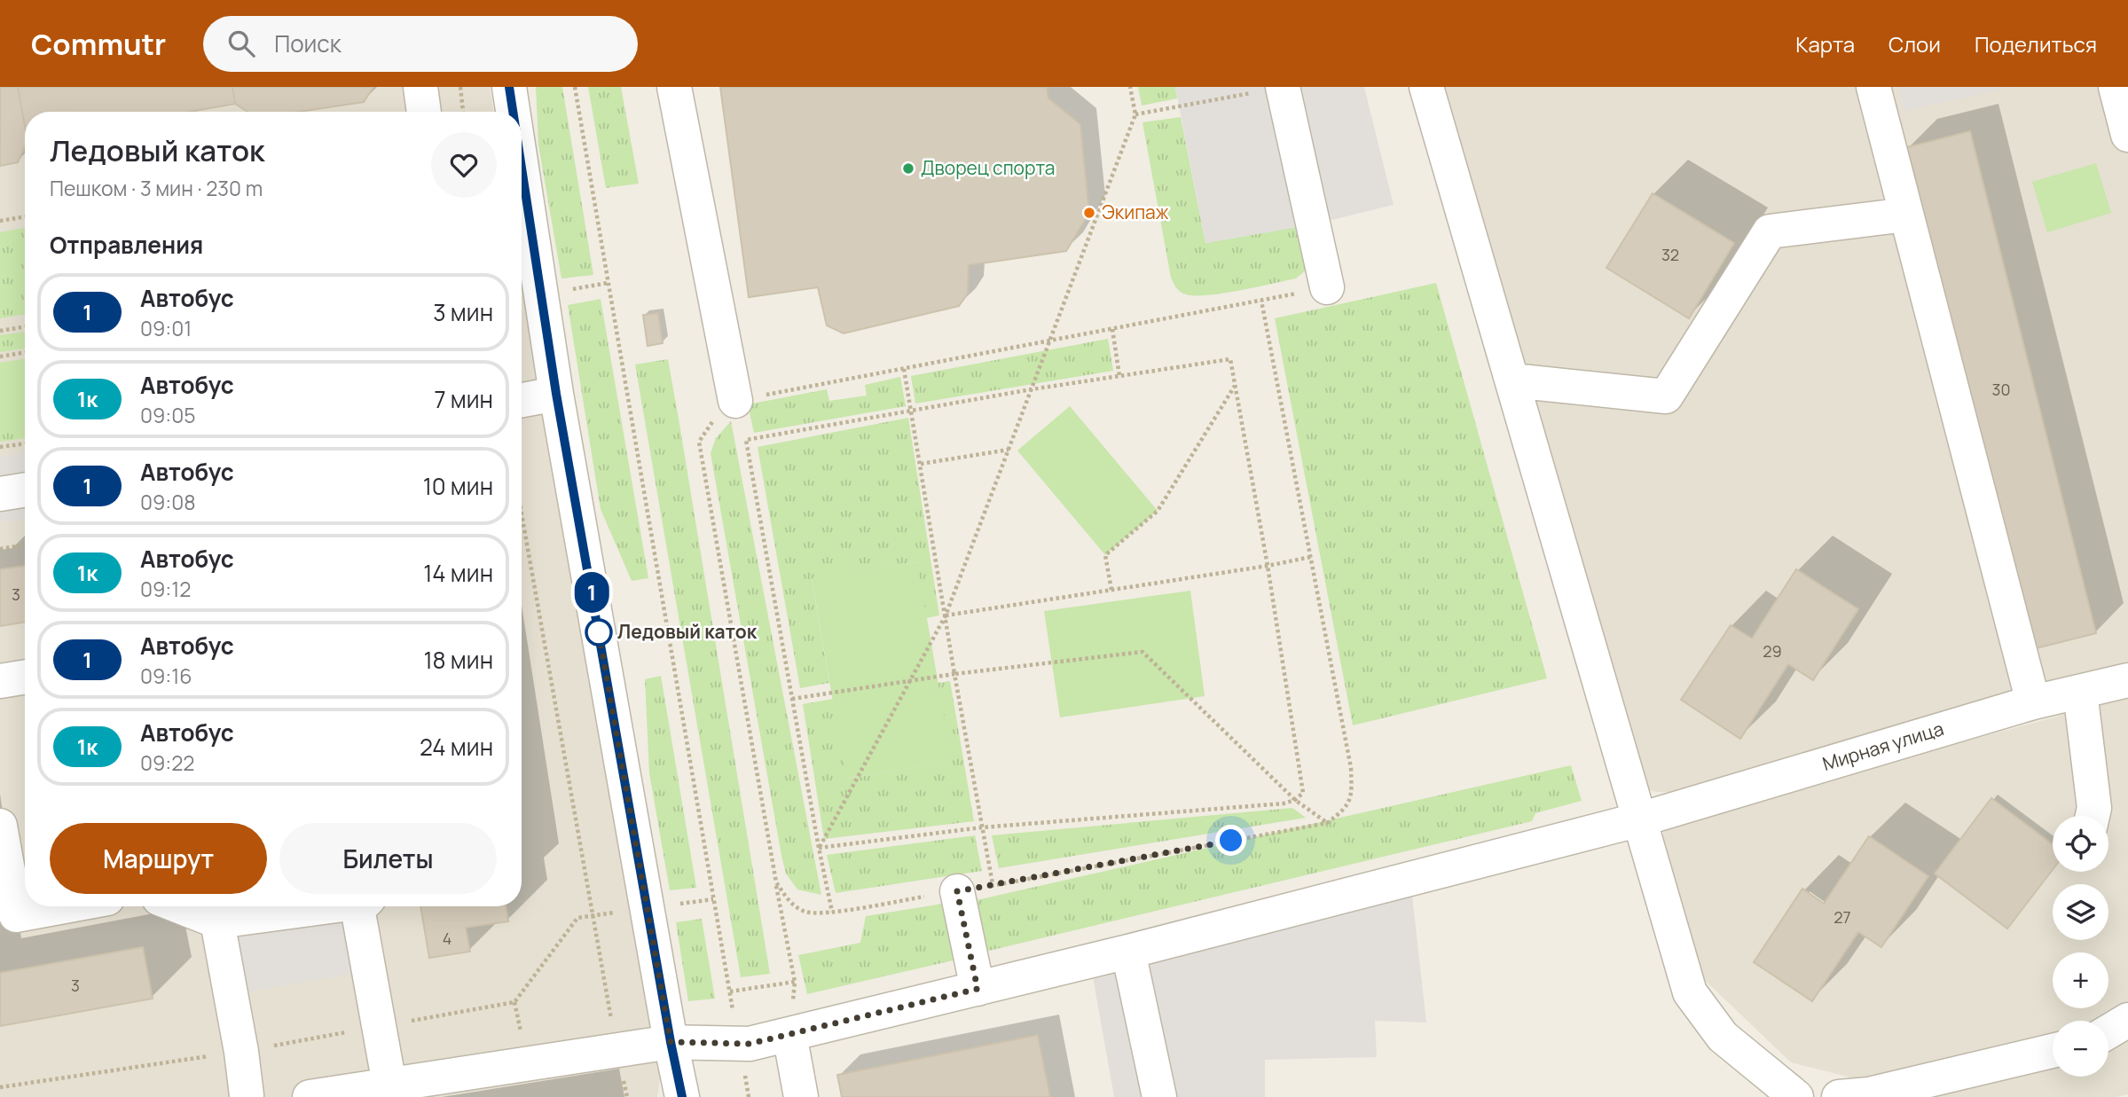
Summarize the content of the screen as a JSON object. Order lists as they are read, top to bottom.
{
  "streets": {
    "street": ["Мирная улица"]
  },
  "places": ["Дворец спорта", "Экипаж", "Ледовый каток"],
  "lines": ["bus line 1"],
  "house_numbers": [
    "32",
    "30",
    "3",
    "29",
    "27",
    "4",
    "3"
  ],
  "page": {
    "header": "Commutr",
    "search": "Поиск",
    "nav": ["Карта", "Слои", "Поделиться"],
    "on_map": "1",
    "heading": [
      ["Ледовый каток", "Пешком · 3 мин · 230 m"],
      "Отправления"
    ],
    "list": [
      {
        "mark": "1",
        "name": "Автобус",
        "note": "09:01",
        "value": "3 мин"
      },
      {
        "mark": "1к",
        "name": "Автобус",
        "note": "09:05",
        "value": "7 мин"
      },
      {
        "mark": "1",
        "name": "Автобус",
        "note": "09:08",
        "value": "10 мин"
      },
      {
        "mark": "1к",
        "name": "Автобус",
        "note": "09:12",
        "value": "14 мин"
      },
      {
        "mark": "1",
        "name": "Автобус",
        "note": "09:16",
        "value": "18 мин"
      },
      {
        "mark": "1к",
        "name": "Автобус",
        "note": "09:22",
        "value": "24 мин"
      }
    ],
    "buttons": ["Маршрут", "Билеты"],
    "map_buttons": ["+", "−"]
  }
}
